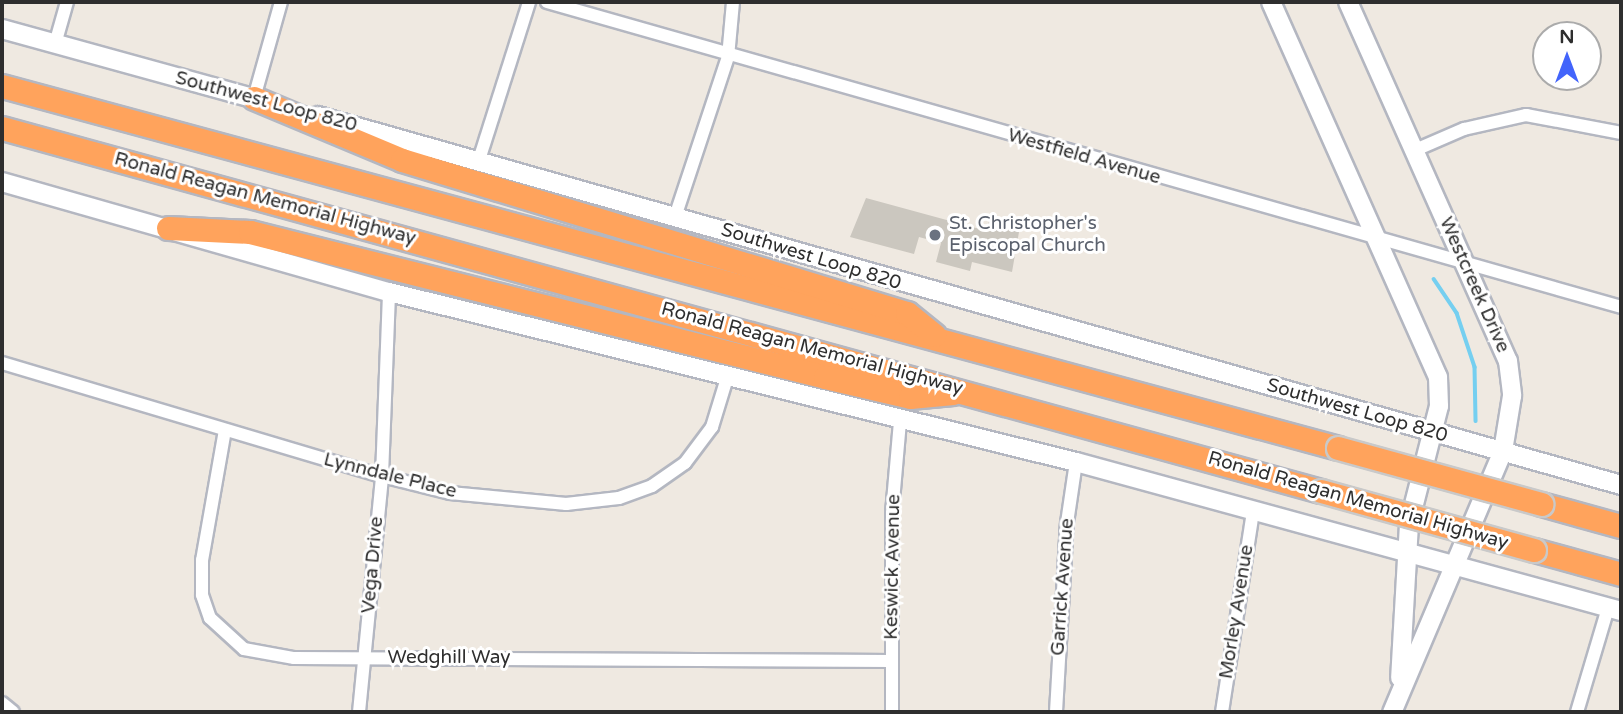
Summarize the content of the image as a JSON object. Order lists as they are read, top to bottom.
{
  "streets": {
    "highway": ["Ronald Reagan Memorial Highway"],
    "main road": ["Southwest Loop 820", "Westcreek Drive"],
    "street": [
      "Westfield Avenue",
      "Lynndale Place",
      "Vega Drive",
      "Keswick Avenue",
      "Garrick Avenue",
      "Morley Avenue",
      "Wedghill Way"
    ]
  },
  "crossings": [
    ["Southwest Loop 820", "Westcreek Drive"],
    ["Westfield Avenue", "Westcreek Drive"],
    ["Lynndale Place", "Vega Drive"],
    ["Lynndale Place", "Wedghill Way"],
    ["Vega Drive", "Wedghill Way"],
    ["Keswick Avenue", "Wedghill Way"]
  ],
  "places": ["St. Christopher's Episcopal Church"],
  "north": "top"
}
